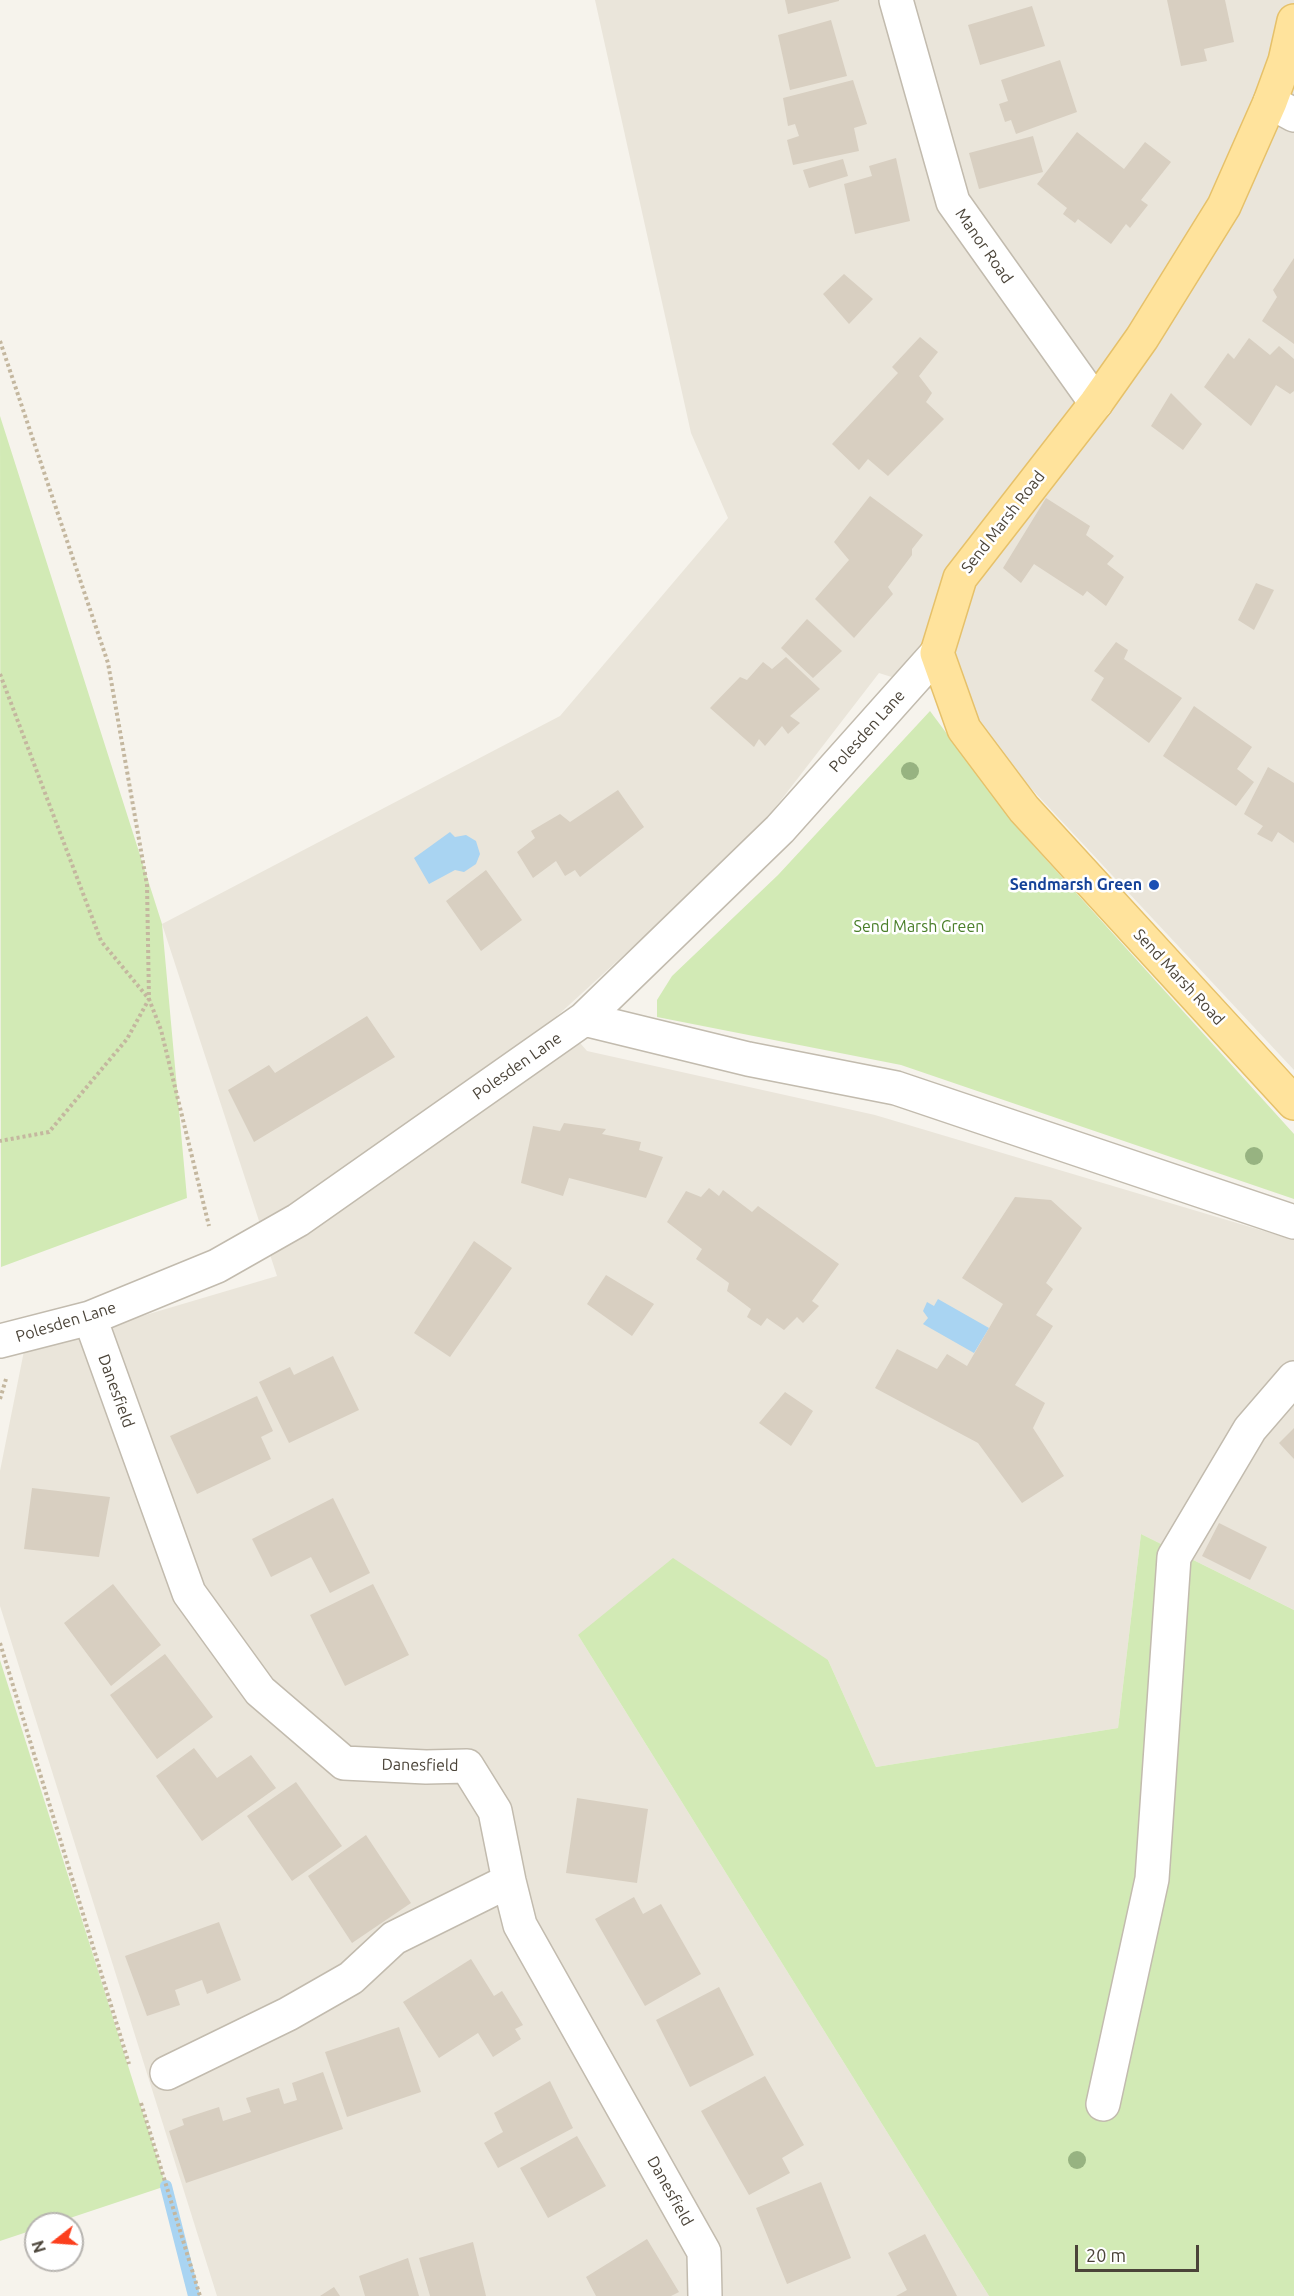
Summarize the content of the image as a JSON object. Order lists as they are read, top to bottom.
{
  "streets": {
    "main road": ["Send Marsh Road"],
    "street": ["Manor Road", "Polesden Lane", "Danesfield"]
  },
  "crossings": [
    ["Manor Road", "Send Marsh Road"],
    ["Send Marsh Road", "Polesden Lane"],
    ["Polesden Lane", "Danesfield"]
  ],
  "parks": ["Send Marsh Green"],
  "places": ["Sendmarsh Green"],
  "scale_bar": "20 m",
  "north": "left"
}
